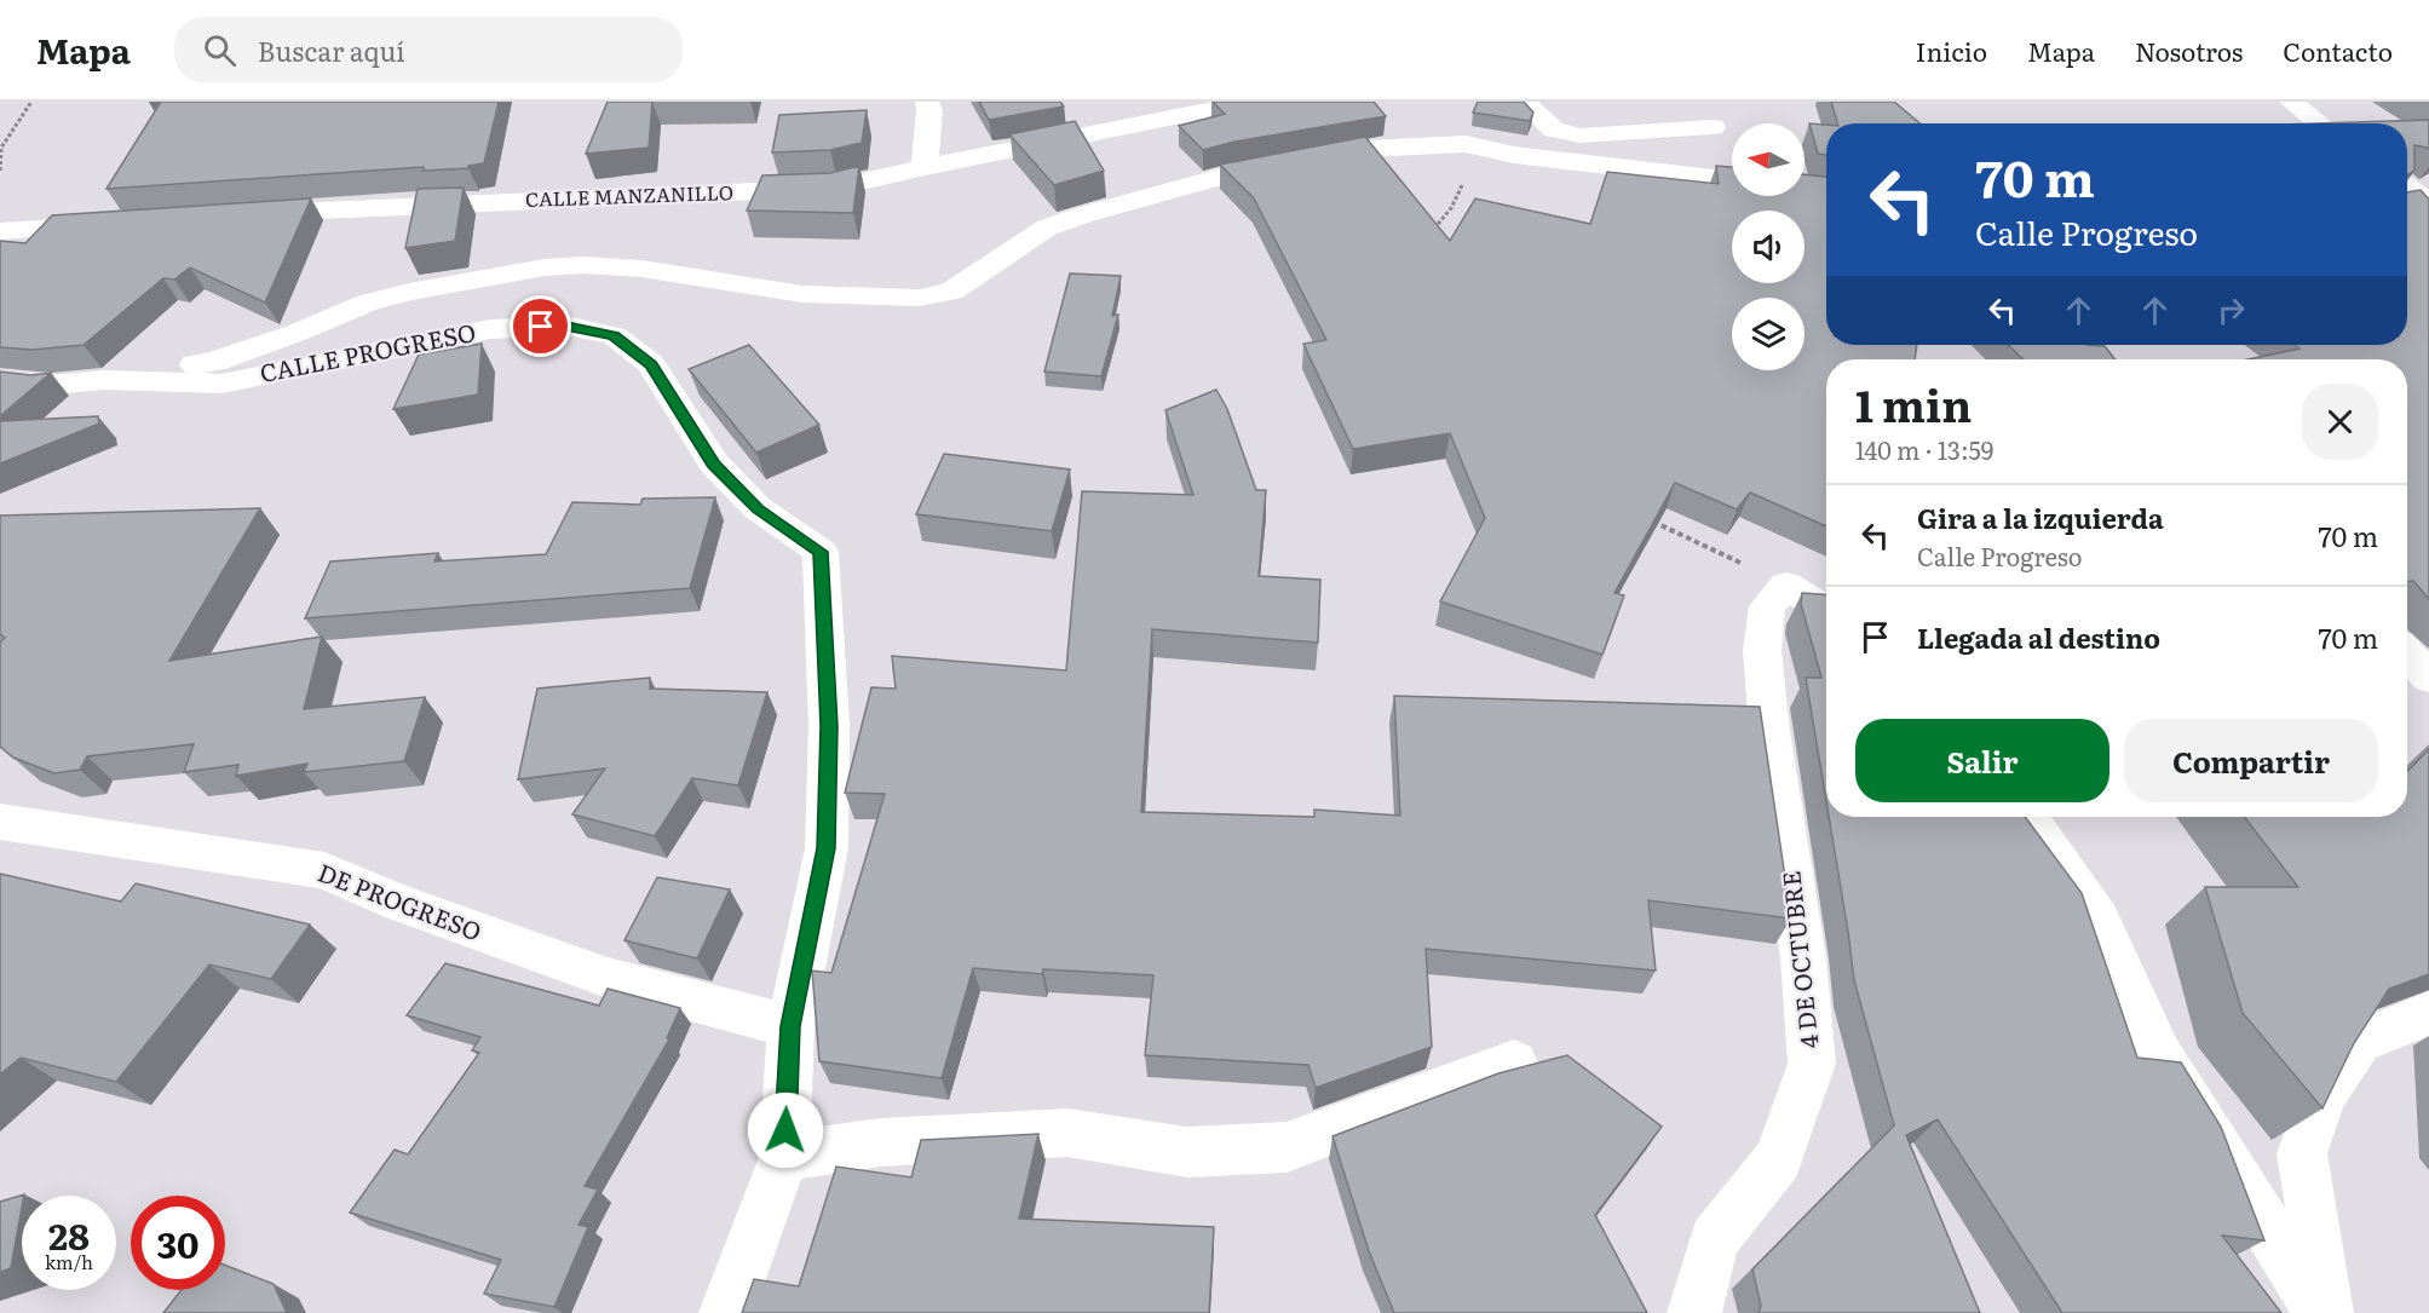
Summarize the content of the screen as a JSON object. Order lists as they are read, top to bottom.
{
  "streets": {
    "street": [
      "CALLE MANZANILLO",
      "CALLE PROGRESO",
      "DE PROGRESO",
      "4 DE OCTUBRE"
    ]
  },
  "crossings": [
    ["CALLE PROGRESO", "DE PROGRESO"]
  ],
  "north": "left",
  "page": {
    "header": "Mapa",
    "search": "Buscar aquí",
    "nav": [
      "Inicio",
      "Mapa",
      "Nosotros",
      "Contacto"
    ],
    "turn": ["70 m", "Calle Progreso"],
    "heading": ["1 min", "140 m · 13:59"],
    "list": [
      {
        "name": "Gira a la izquierda",
        "note": "Calle Progreso",
        "value": "70 m"
      },
      {
        "name": "Llegada al destino",
        "value": "70 m"
      }
    ],
    "buttons": ["Salir", "Compartir"],
    "speed": "28 km/h",
    "limit": "30"
  }
}
